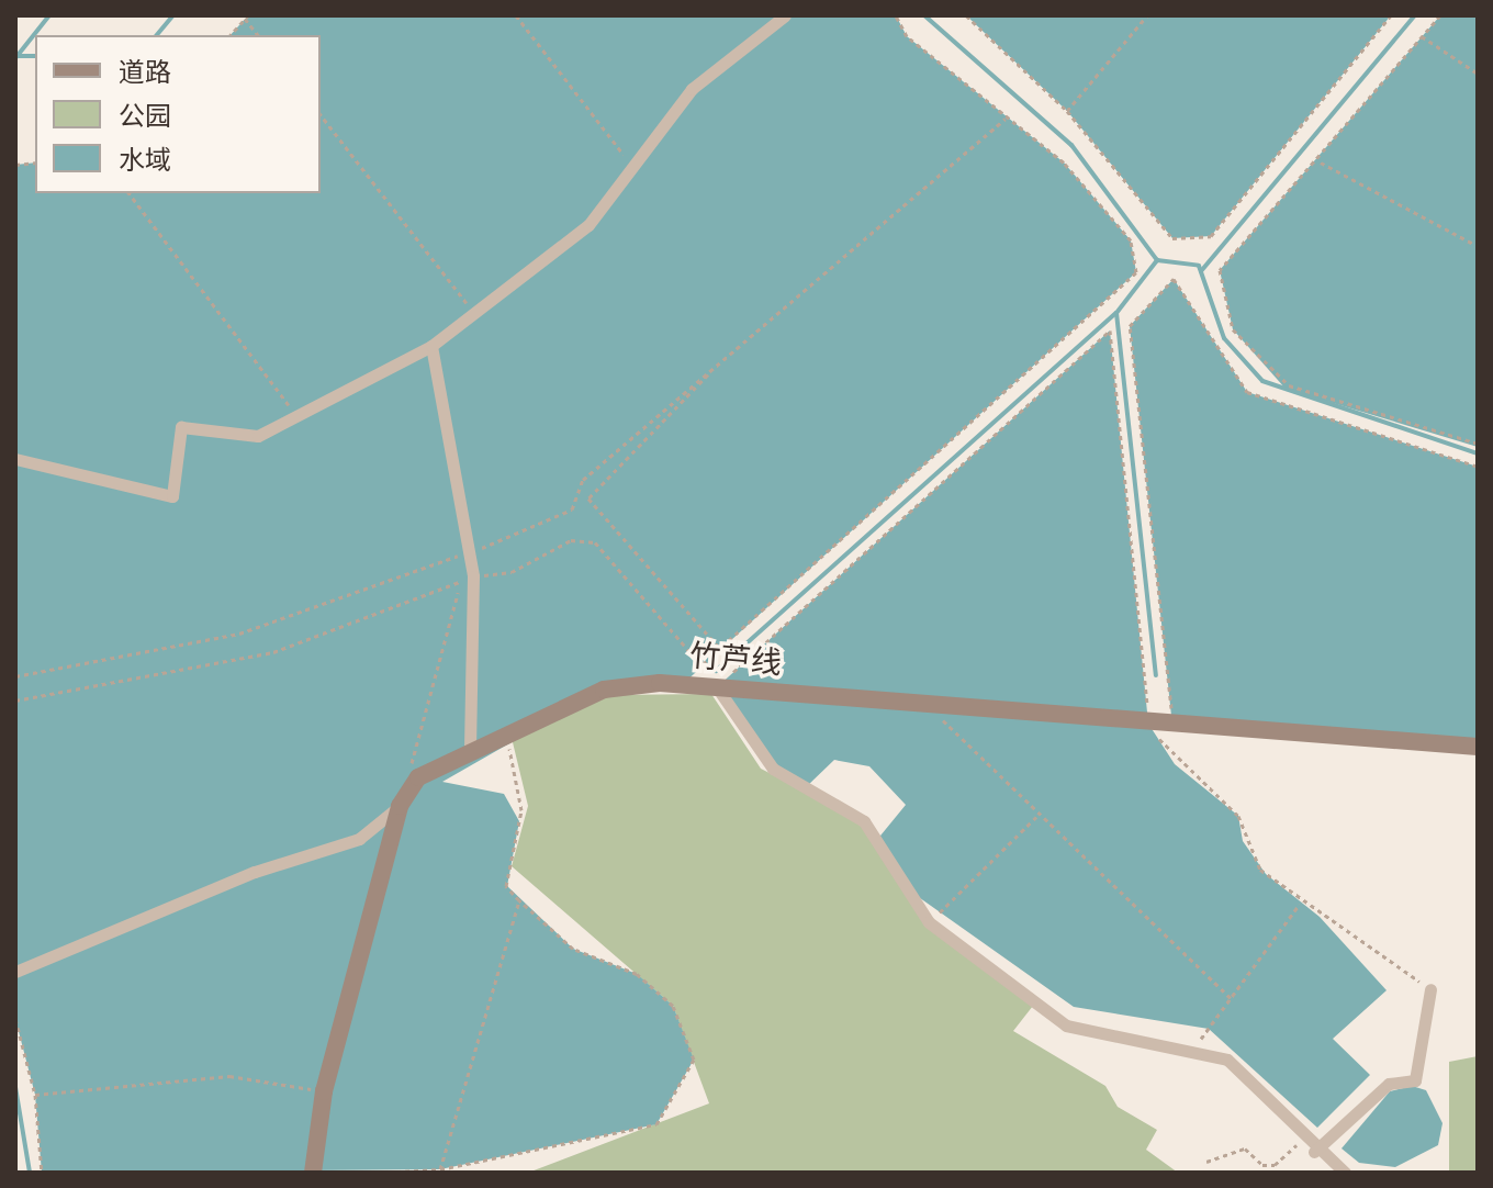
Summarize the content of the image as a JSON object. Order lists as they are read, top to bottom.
{
  "streets": {
    "street": ["竹芦线"]
  },
  "legend": ["道路", "公园", "水域"]
}
